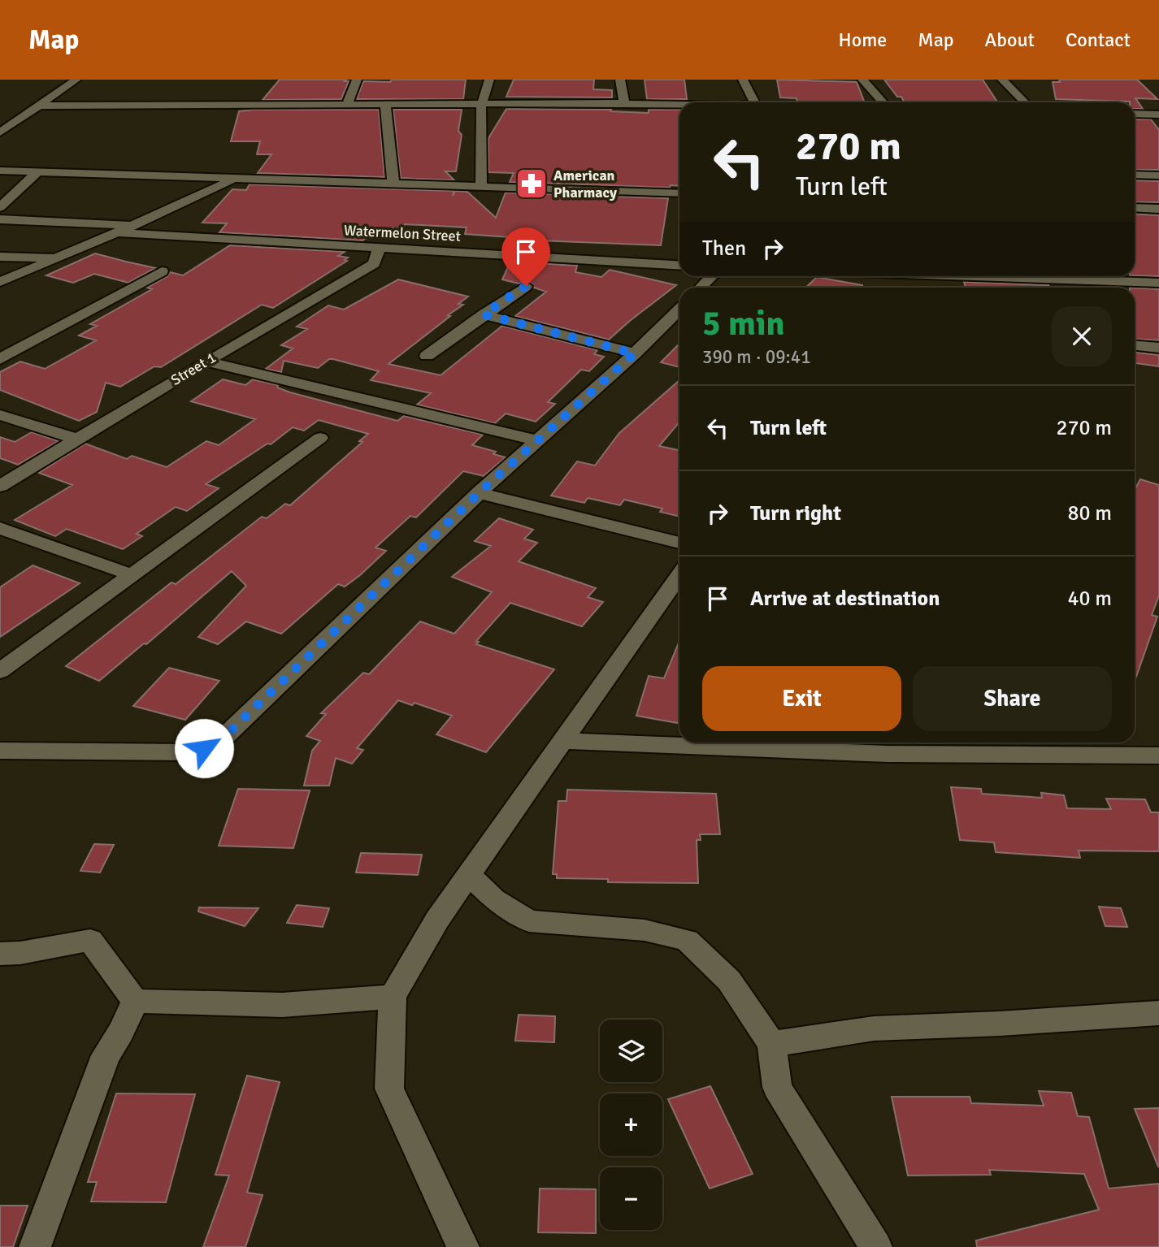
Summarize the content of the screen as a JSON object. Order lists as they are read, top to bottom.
{
  "streets": {
    "street": ["Watermelon Street", "Street 1"]
  },
  "crossings": [
    ["Watermelon Street", "Street 1"]
  ],
  "places": {
    "pharmacy": ["American Pharmacy"]
  },
  "page": {
    "header": "Map",
    "nav": [
      "Home",
      "Map",
      "About",
      "Contact"
    ],
    "turn": ["270 m", "Turn left"],
    "then": "Then",
    "heading": ["5 min", "390 m · 09:41"],
    "list": [
      {
        "name": "Turn left",
        "value": "270 m"
      },
      {
        "name": "Turn right",
        "value": "80 m"
      },
      {
        "name": "Arrive at destination",
        "value": "40 m"
      }
    ],
    "buttons": ["Exit", "Share"],
    "map_buttons": ["+", "−"]
  }
}
